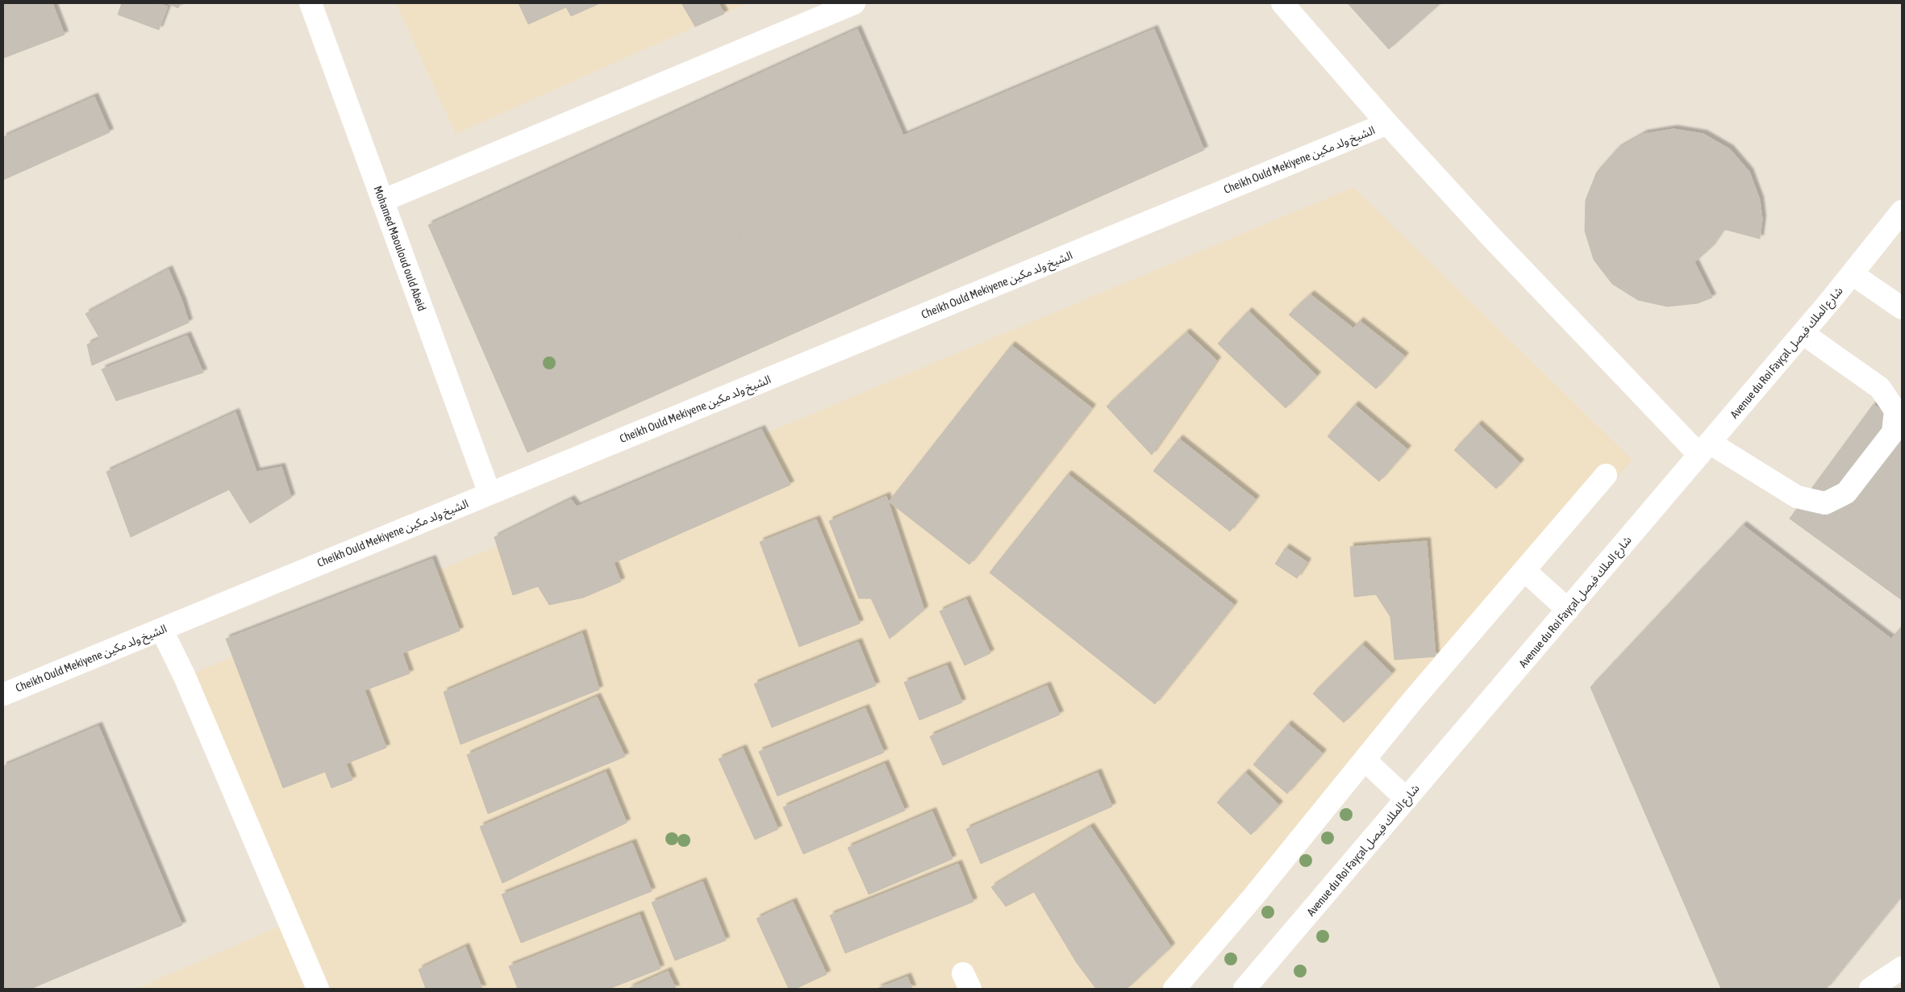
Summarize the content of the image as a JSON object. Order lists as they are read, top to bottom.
{
  "streets": {
    "street": ["Cheikh Ould Mekiyene الشيخ ولد مكين", "Mohamed Maouloud ould Abeid", "Avenue du Roi Fayçal شارع الملك فيصل"]
  },
  "crossings": [
    ["Cheikh Ould Mekiyene الشيخ ولد مكين", "Mohamed Maouloud ould Abeid"]
  ]
}
